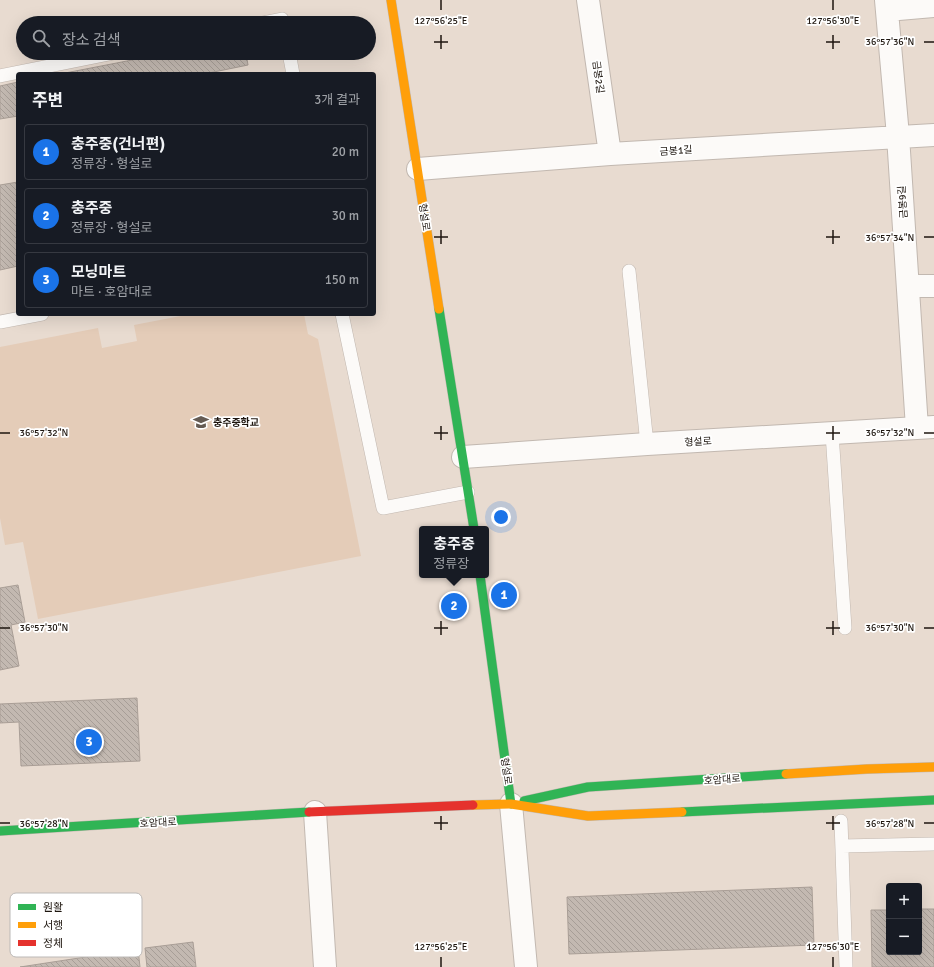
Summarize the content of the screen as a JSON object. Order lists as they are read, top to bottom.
{
  "streets": {
    "street": [
      "금봉2길",
      "금봉1길",
      "금봉9길",
      "형설로",
      "호암대로"
    ]
  },
  "crossings": [
    ["금봉2길", "금봉1길"],
    ["금봉1길", "금봉9길"],
    ["금봉1길", "형설로"],
    ["금봉9길", "형설로"],
    ["형설로", "호암대로"]
  ],
  "places": {
    "school or university": ["충주중학교"]
  },
  "legend": ["원활", "서행", "정체"],
  "page": {
    "search": "장소 검색",
    "heading": ["주변", "3개 결과"],
    "list": [
      {
        "mark": "1",
        "name": "충주중(건너편)",
        "note": "정류장 · 형설로",
        "value": "20 m"
      },
      {
        "mark": "2",
        "name": "충주중",
        "note": "정류장 · 형설로",
        "value": "30 m"
      },
      {
        "mark": "3",
        "name": "모닝마트",
        "note": "마트 · 호암대로",
        "value": "150 m"
      }
    ],
    "popup": ["충주중", "정류장"],
    "pins": ["1", "2", "3"],
    "map_buttons": ["+", "−"]
  },
  "coordinates": [
    "127°56'25\"E",
    "127°56'30\"E",
    "36°57'36\"N",
    "36°57'34\"N",
    "36°57'32\"N",
    "36°57'30\"N",
    "36°57'28\"N"
  ]
}
